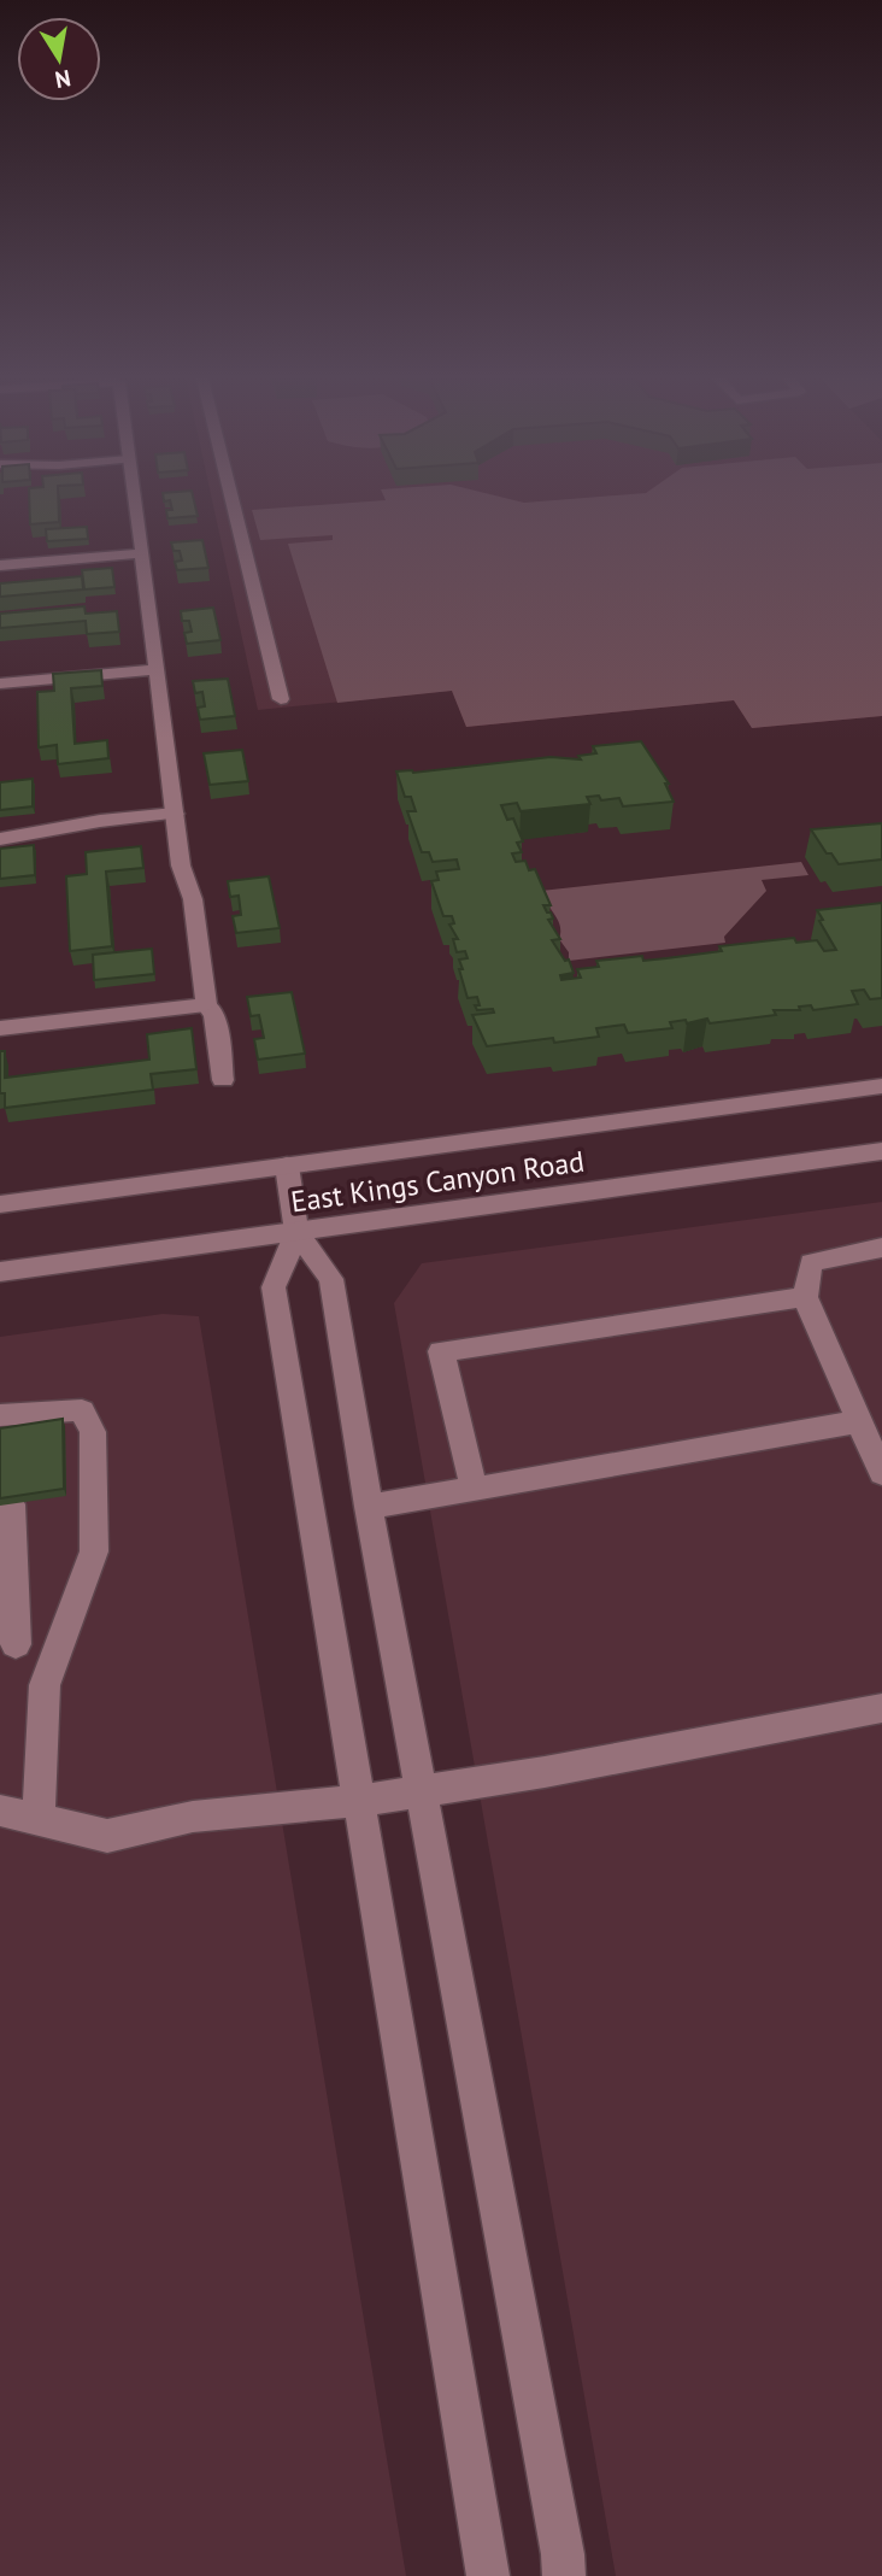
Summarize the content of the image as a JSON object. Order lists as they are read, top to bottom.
{
  "streets": {
    "street": ["East Kings Canyon Road"]
  },
  "north": "bottom"
}
